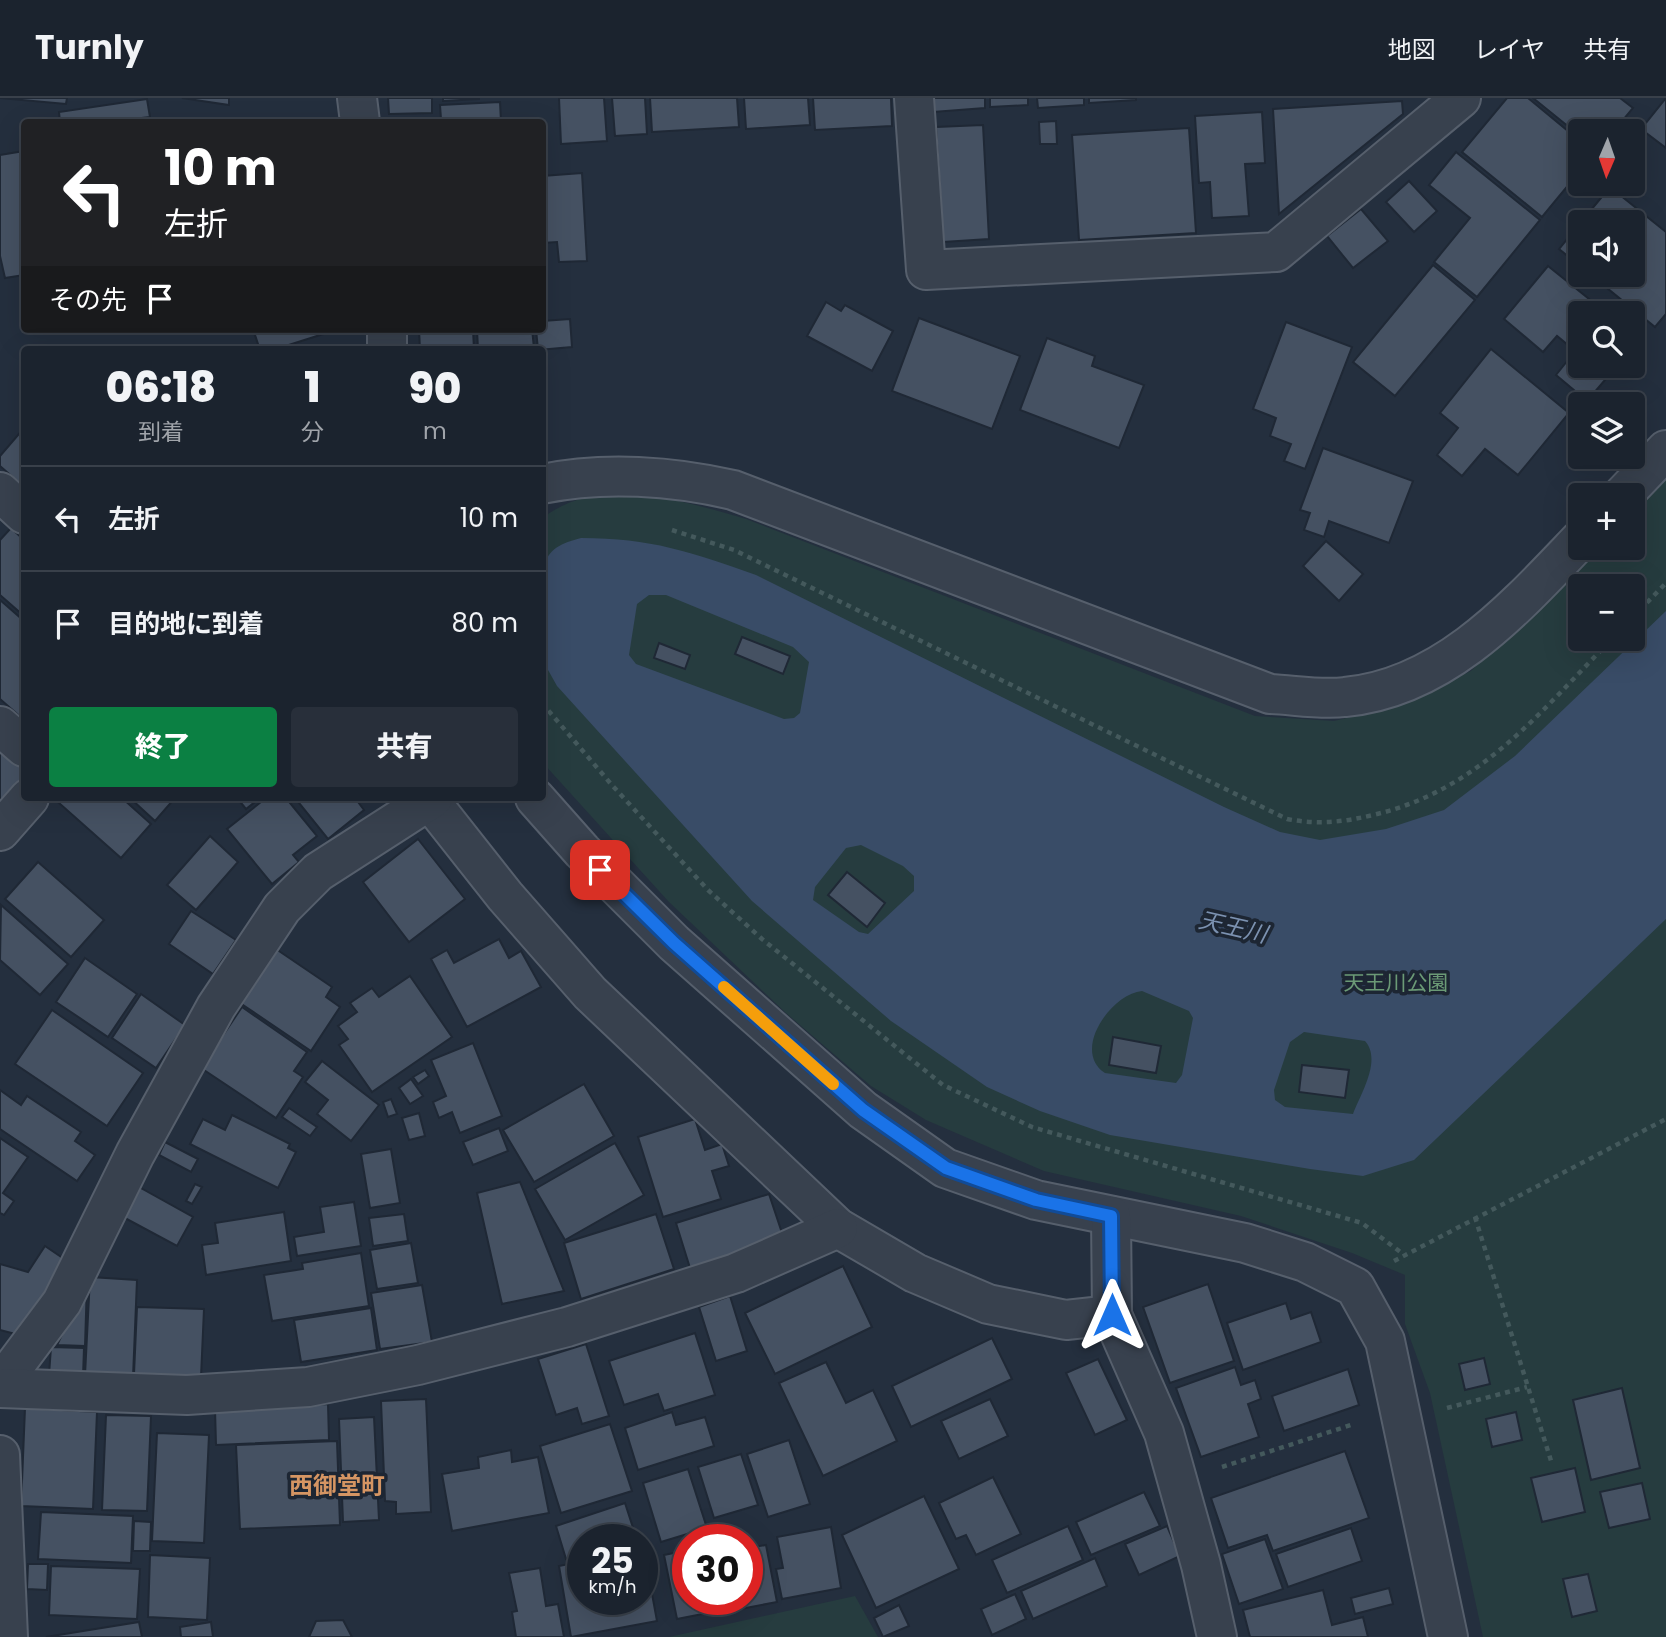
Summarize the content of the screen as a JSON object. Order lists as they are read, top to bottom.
{
  "districts": ["西御堂町"],
  "water": ["天王川"],
  "parks": ["天王川公園"],
  "north": "bottom",
  "page": {
    "header": "Turnly",
    "nav": ["地図", "レイヤ", "共有"],
    "map_buttons": ["+", "−"],
    "turn": ["10 m", "左折"],
    "then": "その先",
    "eta": [
      "06:18",
      "到着",
      "1",
      "分",
      "90",
      "m"
    ],
    "list": [
      {
        "name": "左折",
        "value": "10 m"
      },
      {
        "name": "目的地に到着",
        "value": "80 m"
      }
    ],
    "buttons": ["終了", "共有"],
    "speed": "25 km/h",
    "limit": "30"
  }
}
